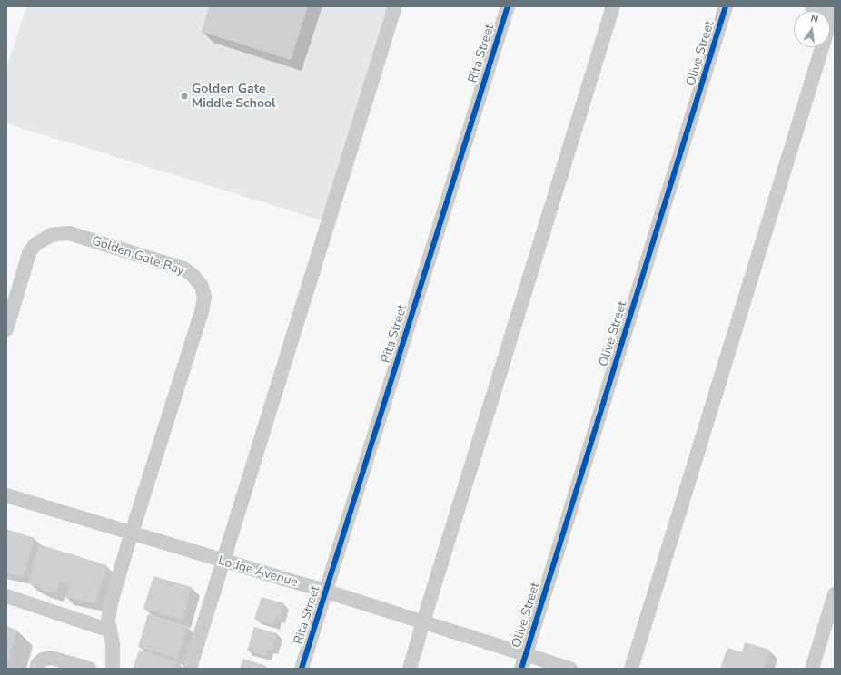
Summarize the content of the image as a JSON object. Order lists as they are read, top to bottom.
{
  "streets": {
    "street": [
      "Rita Street",
      "Olive Street",
      "Golden Gate Bay",
      "Lodge Avenue"
    ]
  },
  "crossings": [
    ["Rita Street", "Lodge Avenue"],
    ["Olive Street", "Lodge Avenue"],
    ["Golden Gate Bay", "Lodge Avenue"]
  ],
  "places": ["Golden Gate Middle School"],
  "north": "top"
}
